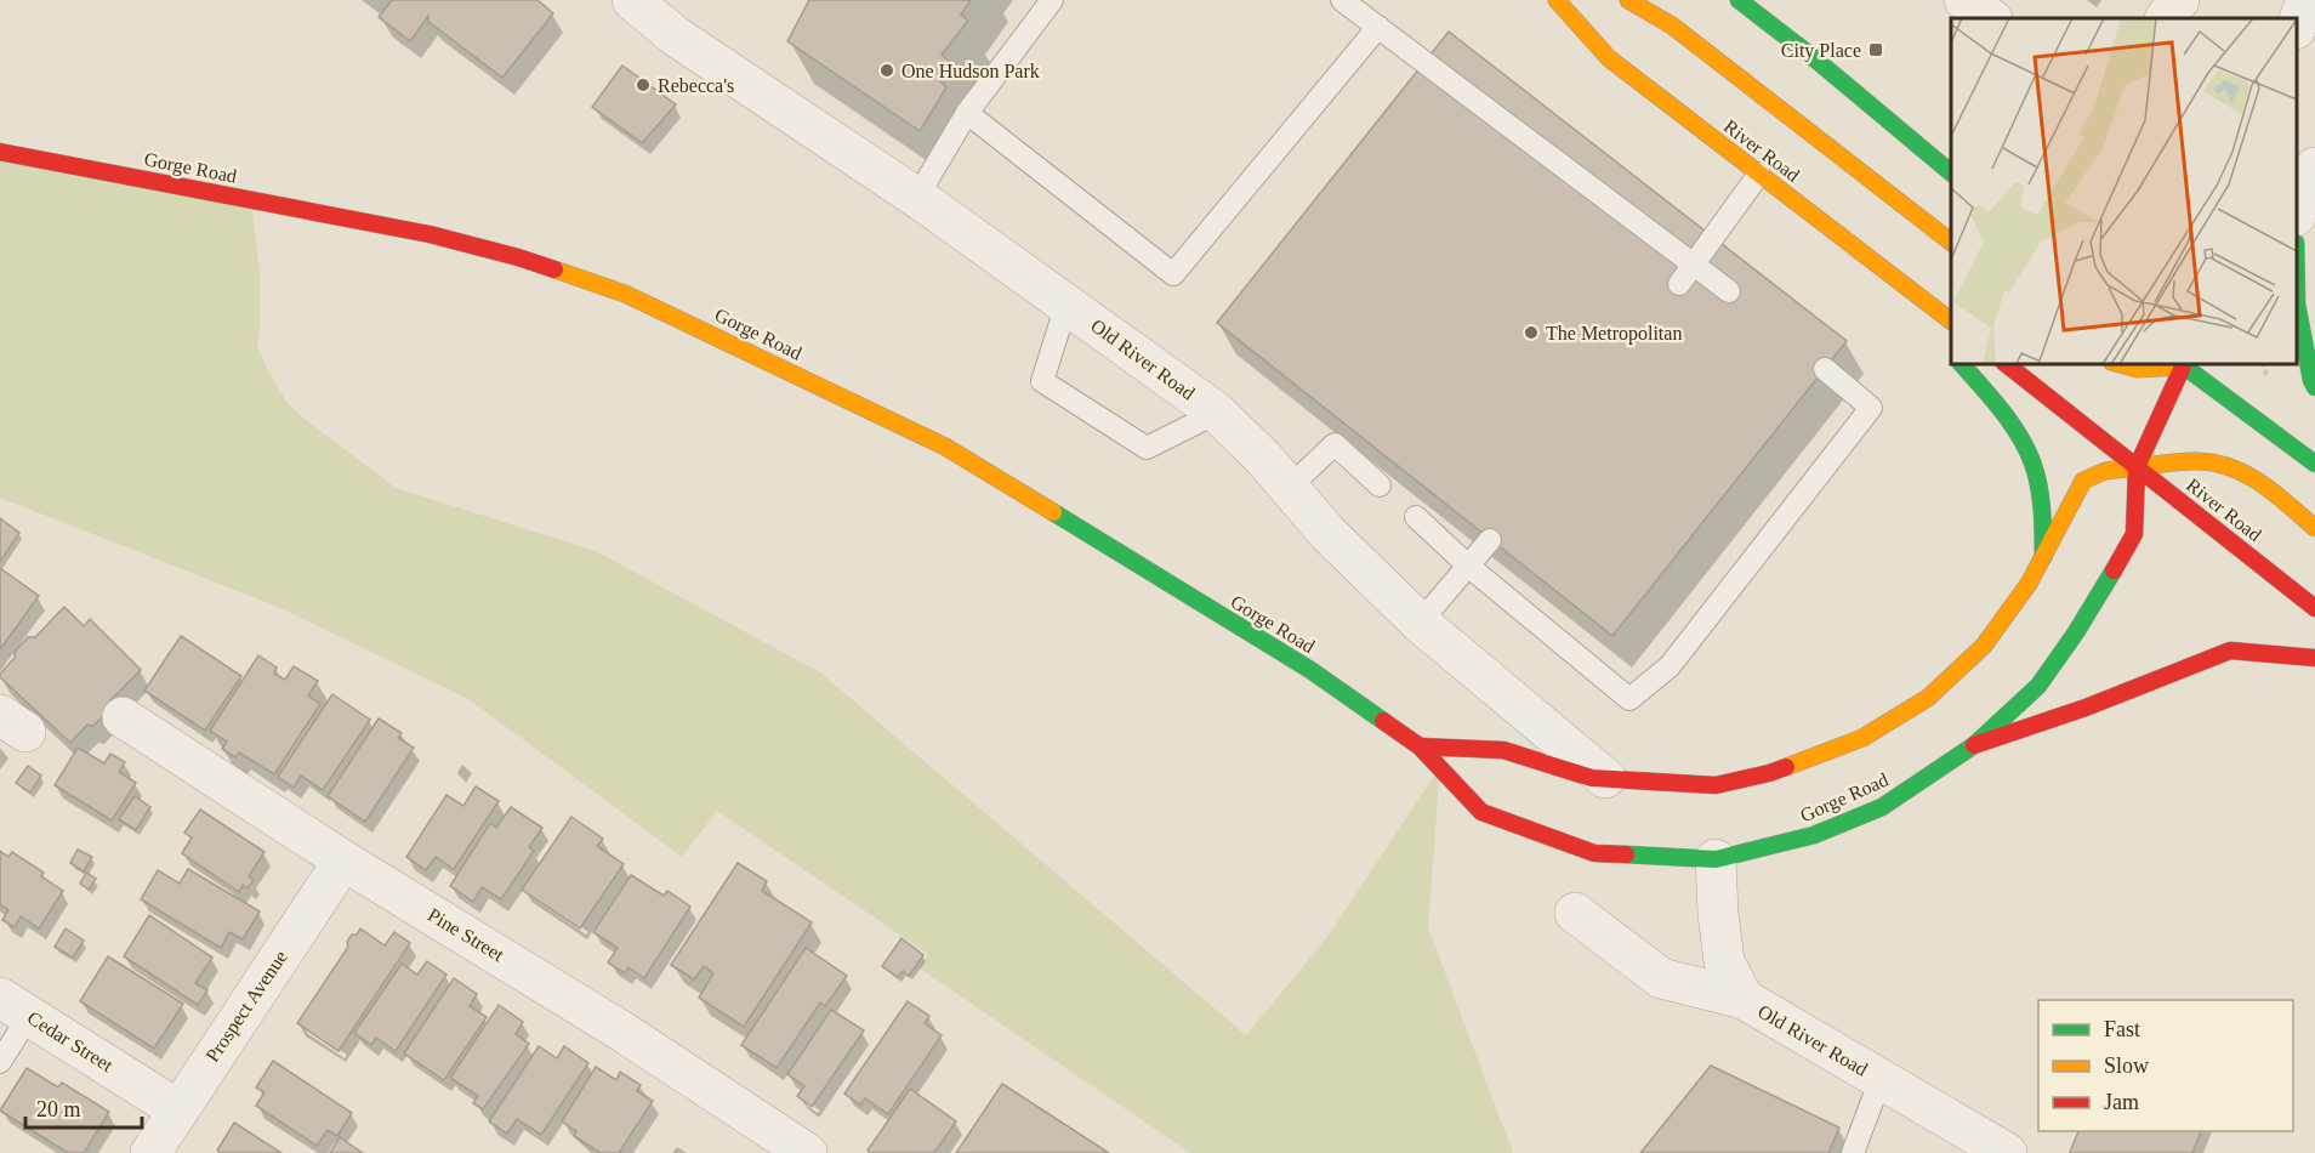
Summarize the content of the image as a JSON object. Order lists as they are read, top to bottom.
{
  "streets": {
    "main road": ["River Road", "Gorge Road"],
    "street": [
      "Old River Road",
      "Pine Street",
      "Prospect Avenue",
      "Cedar Street"
    ]
  },
  "crossings": [
    ["River Road", "Gorge Road"],
    ["Gorge Road", "Old River Road"],
    ["Pine Street", "Prospect Avenue"],
    ["Prospect Avenue", "Cedar Street"]
  ],
  "places": {
    "transit": ["City Place"],
    "other": ["One Hudson Park", "Rebecca's", "The Metropolitan"]
  },
  "legend": ["Fast", "Slow", "Jam"],
  "scale_bar": "20 m"
}
